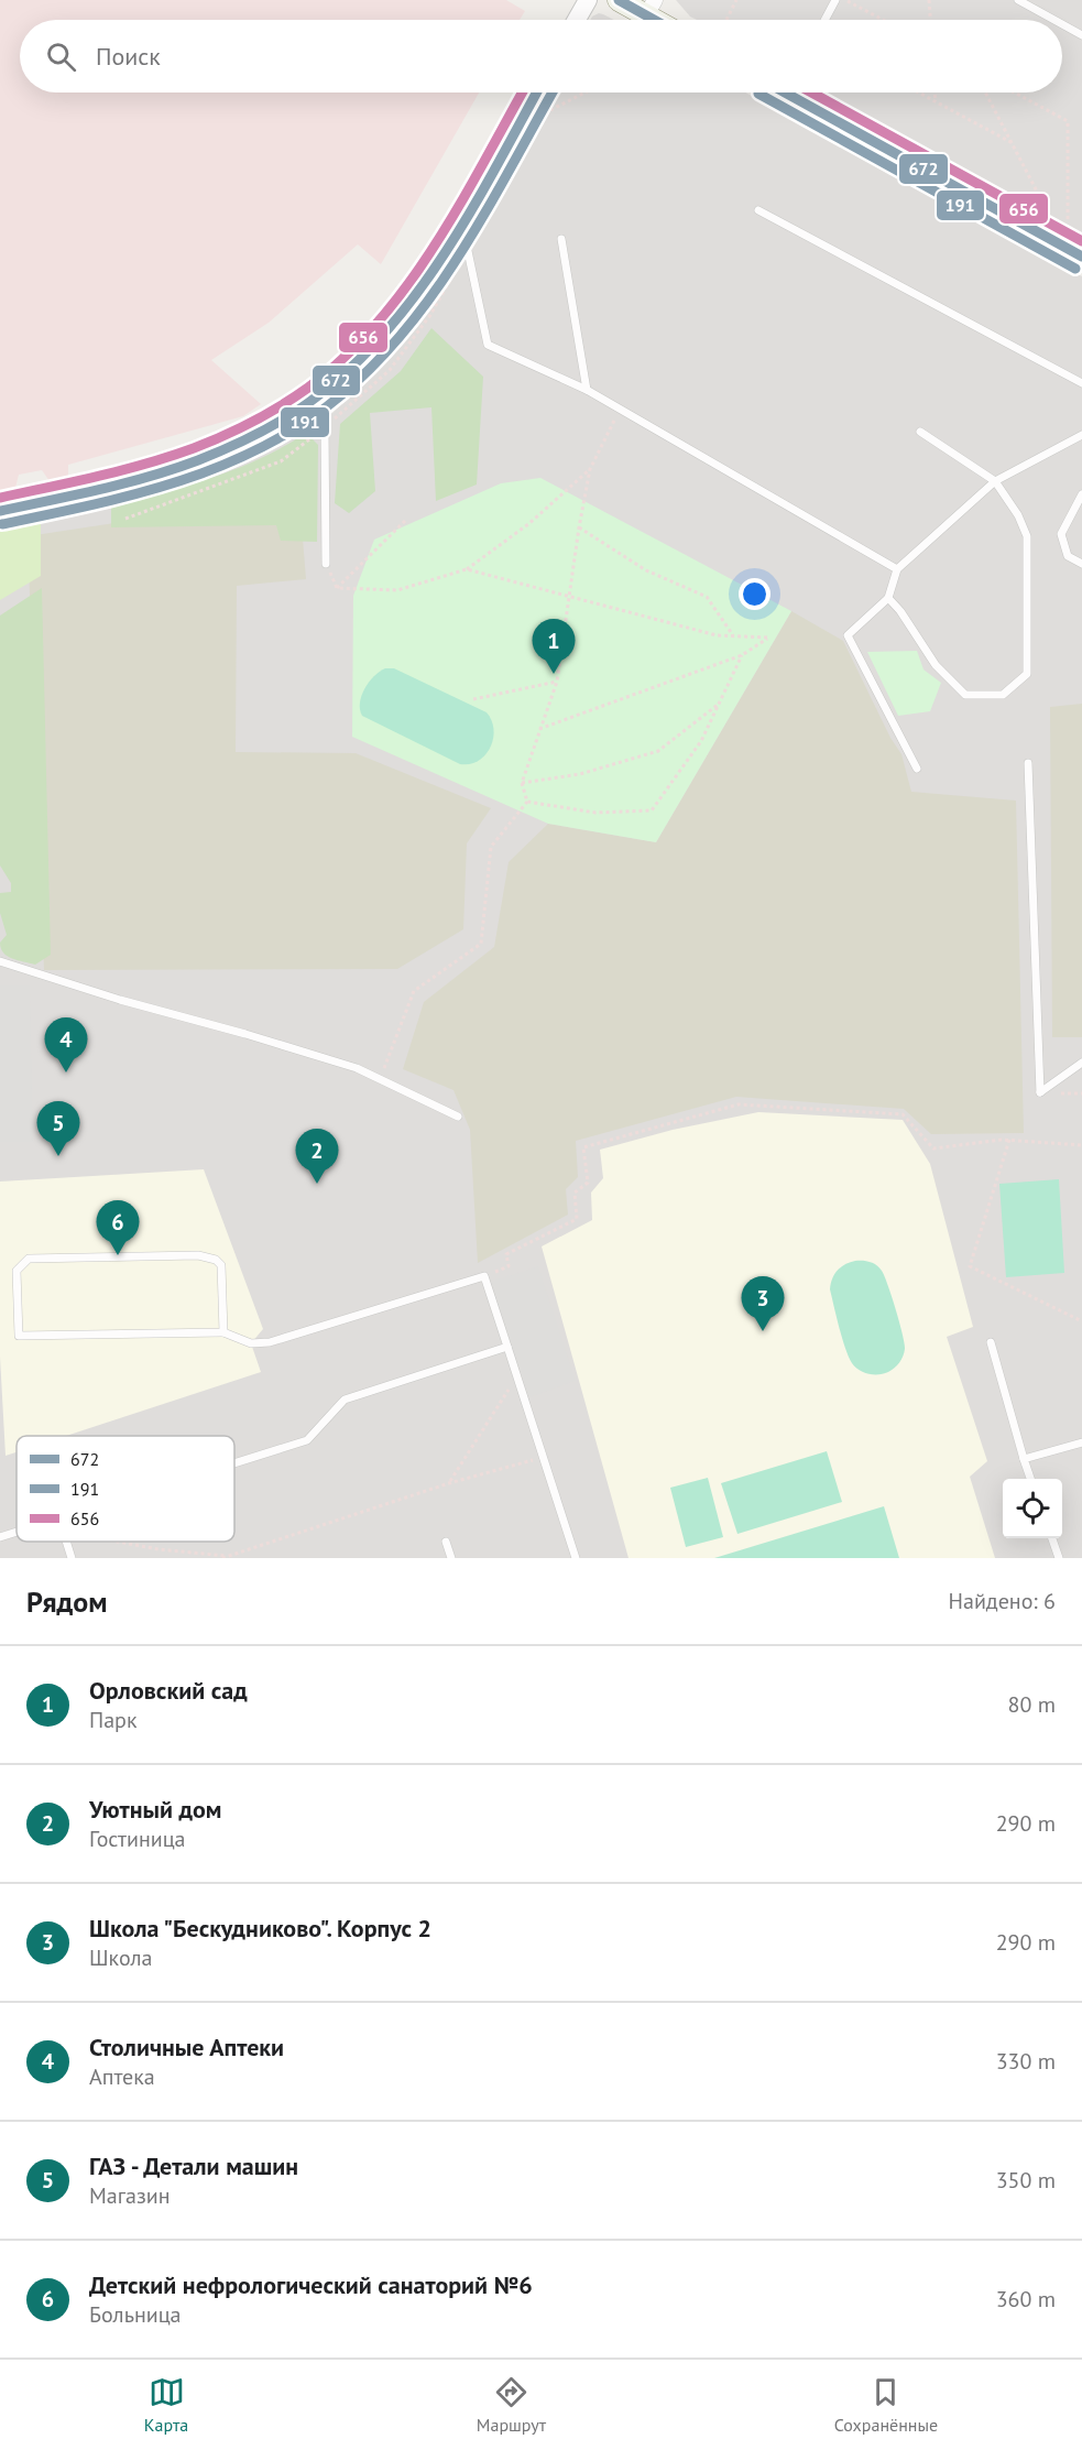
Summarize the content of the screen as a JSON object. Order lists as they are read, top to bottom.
{
  "lines": ["transit line 672", "transit line 191", "transit line 656"],
  "legend": ["672", "191", "656"],
  "page": {
    "search": "Поиск",
    "pins": [
      "1",
      "4",
      "5",
      "2",
      "6",
      "3"
    ],
    "heading": ["Рядом", "Найдено: 6"],
    "list": [
      {
        "mark": "1",
        "name": "Орловский сад",
        "note": "Парк",
        "value": "80 m"
      },
      {
        "mark": "2",
        "name": "Уютный дом",
        "note": "Гостиница",
        "value": "290 m"
      },
      {
        "mark": "3",
        "name": "Школа \"Бескудниково\". Корпус 2",
        "note": "Школа",
        "value": "290 m"
      },
      {
        "mark": "4",
        "name": "Столичные Аптеки",
        "note": "Аптека",
        "value": "330 m"
      },
      {
        "mark": "5",
        "name": "ГАЗ - Детали машин",
        "note": "Магазин",
        "value": "350 m"
      },
      {
        "mark": "6",
        "name": "Детский нефрологический санаторий №6",
        "note": "Больница",
        "value": "360 m"
      }
    ],
    "nav": ["Карта", "Маршрут", "Сохранённые"]
  }
}
